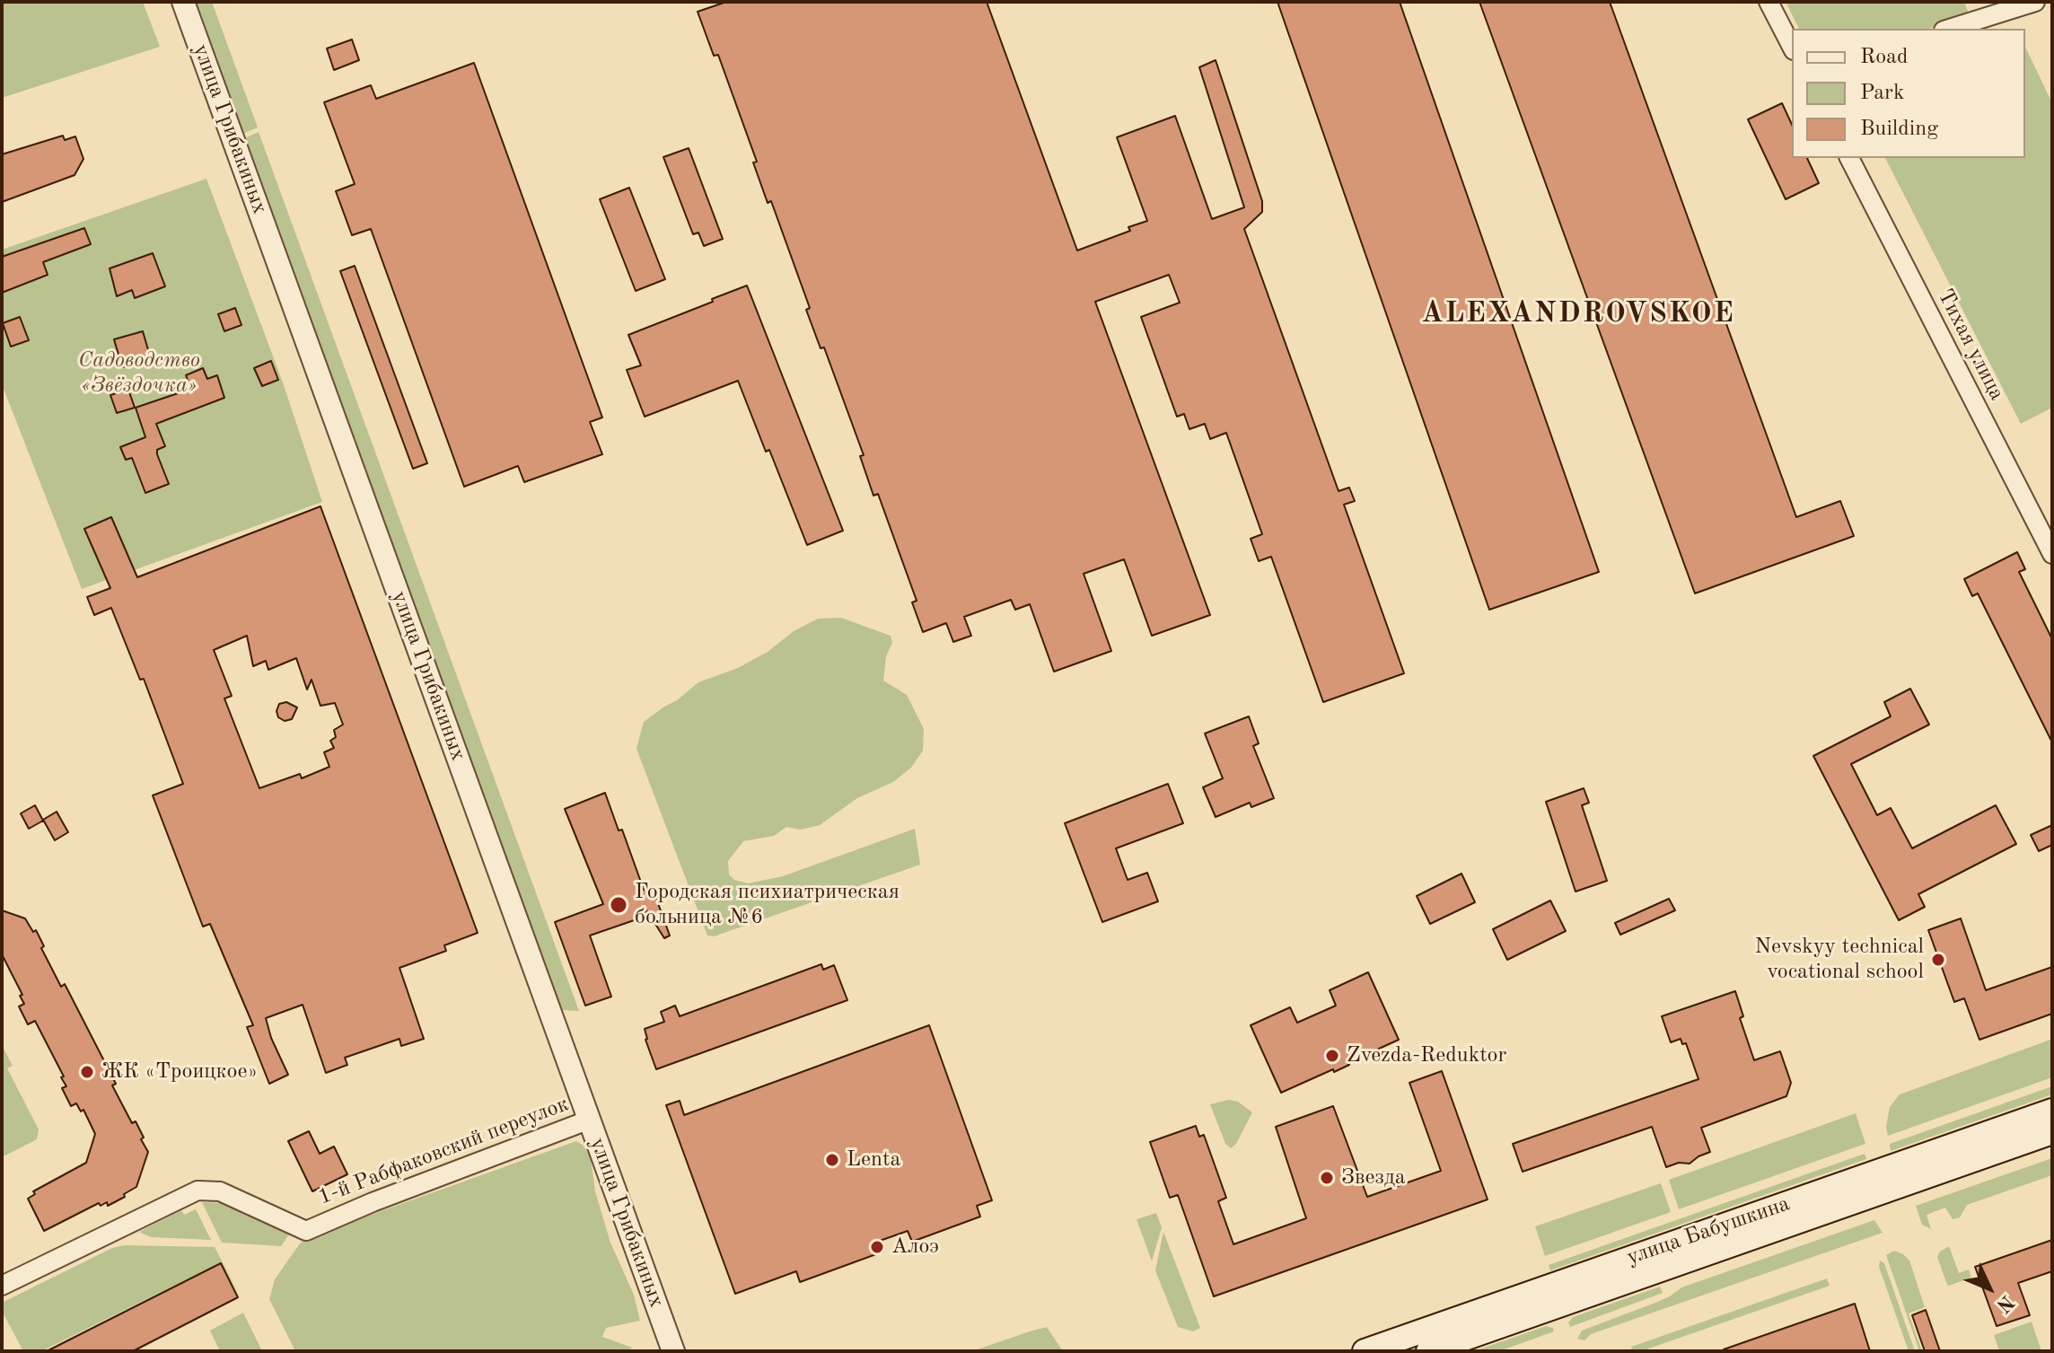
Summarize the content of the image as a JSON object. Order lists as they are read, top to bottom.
{
  "streets": {
    "main road": ["улица Бабушкина"],
    "street": ["улица Грибакиных", "Тихая улица", "1-й Рабфаковский переулок"]
  },
  "crossings": [
    ["улица Грибакиных", "1-й Рабфаковский переулок"]
  ],
  "districts": ["ALEXANDROVSKOE"],
  "parks": ["Садоводство «Звёздочка»"],
  "places": [
    "Городская психиатрическая больница №6",
    "Nevskyy technical vocational school",
    "Zvezda-Reduktor",
    "ЖК «Троицкое»",
    "Lenta",
    "Звезда",
    "Алоэ"
  ],
  "legend": ["Road", "Park", "Building"],
  "north": "bottom right"
}
